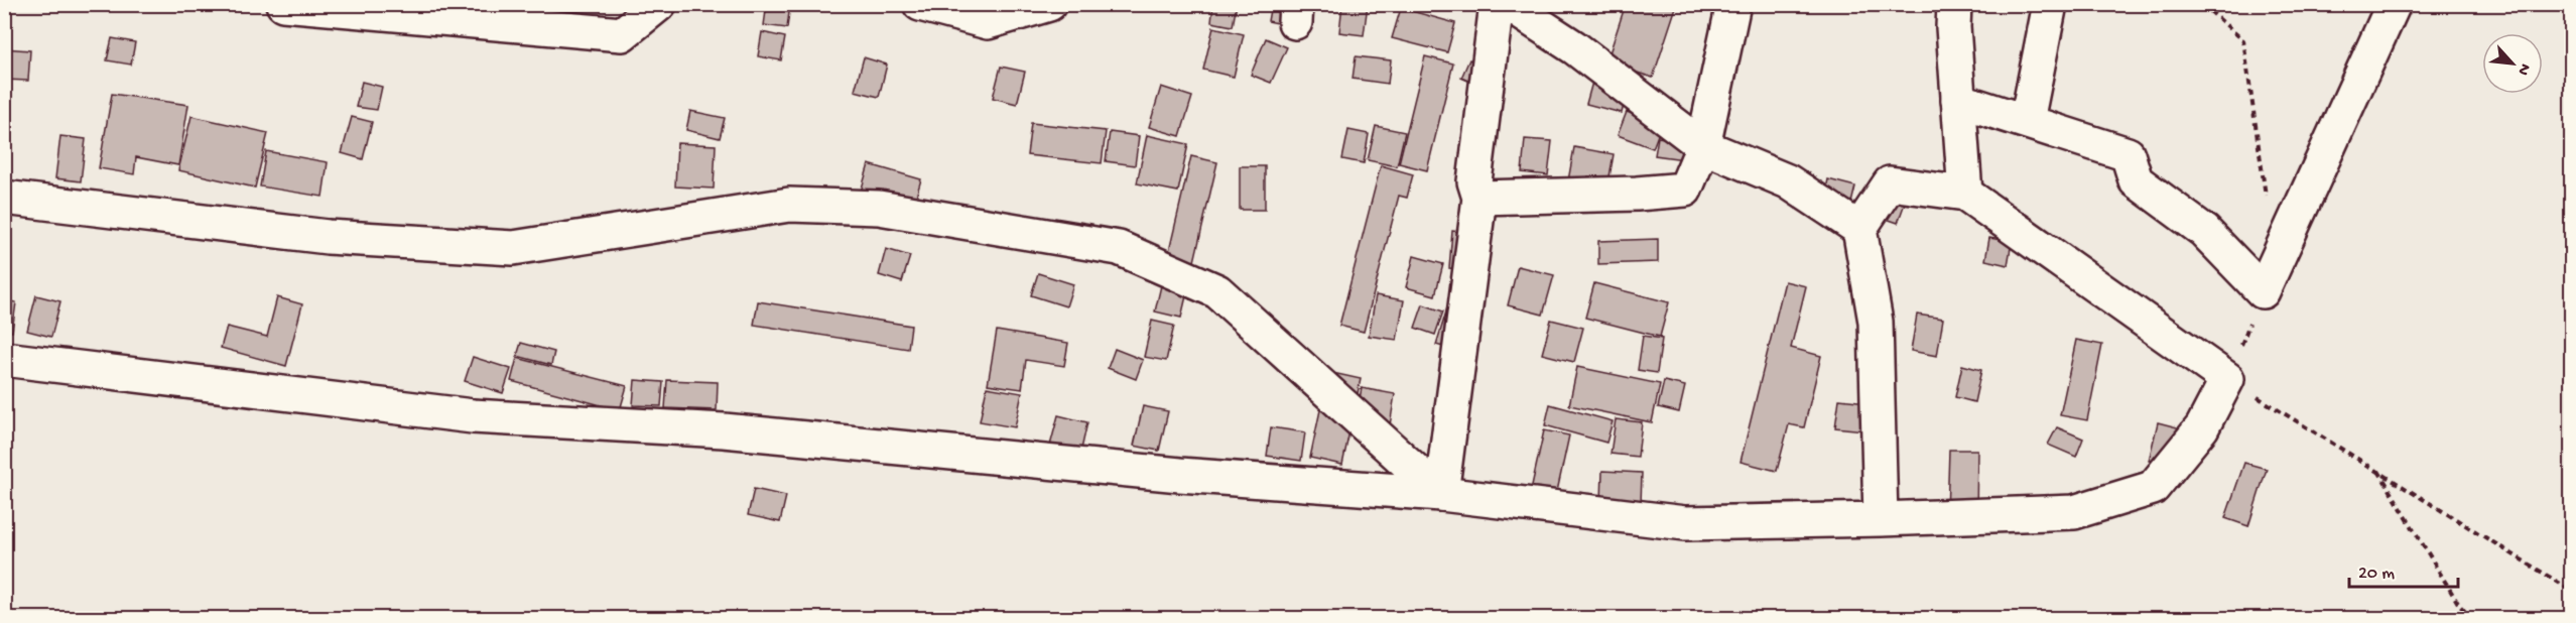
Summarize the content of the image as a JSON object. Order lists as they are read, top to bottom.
{
  "scale_bar": "20 m",
  "north": "bottom right"
}
